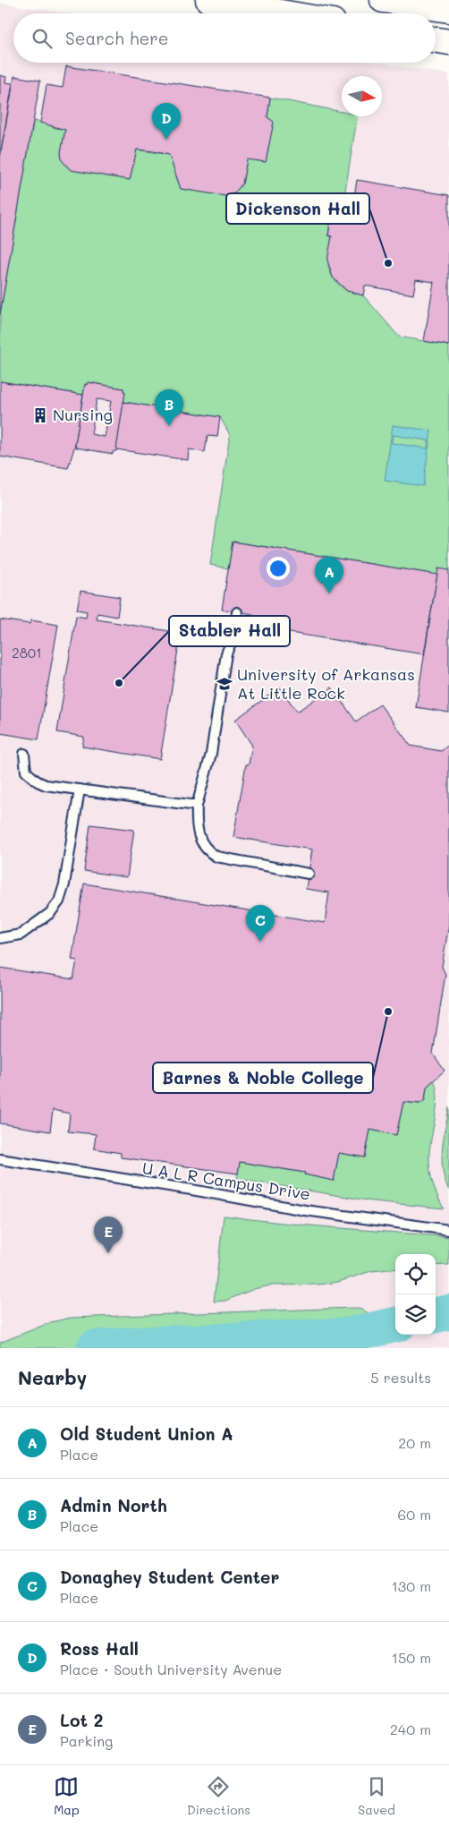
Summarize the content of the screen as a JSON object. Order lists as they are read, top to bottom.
{
  "streets": {
    "lane": ["U A L R Campus Drive"]
  },
  "places": {
    "other": ["Dickenson Hall", "Stabler Hall", "Barnes & Noble College"],
    "building": ["Nursing"],
    "school or university": ["University of Arkansas At Little Rock"]
  },
  "house_numbers": ["2801"],
  "north": "right",
  "page": {
    "search": "Search here",
    "pins": [
      "D",
      "B",
      "A",
      "C",
      "E"
    ],
    "heading": ["Nearby", "5 results"],
    "list": [
      {
        "mark": "A",
        "name": "Old Student Union A",
        "note": "Place",
        "value": "20 m"
      },
      {
        "mark": "B",
        "name": "Admin North",
        "note": "Place",
        "value": "60 m"
      },
      {
        "mark": "C",
        "name": "Donaghey Student Center",
        "note": "Place",
        "value": "130 m"
      },
      {
        "mark": "D",
        "name": "Ross Hall",
        "note": "Place · South University Avenue",
        "value": "150 m"
      },
      {
        "mark": "E",
        "name": "Lot 2",
        "note": "Parking",
        "value": "240 m"
      }
    ],
    "nav": ["Map", "Directions", "Saved"]
  }
}
